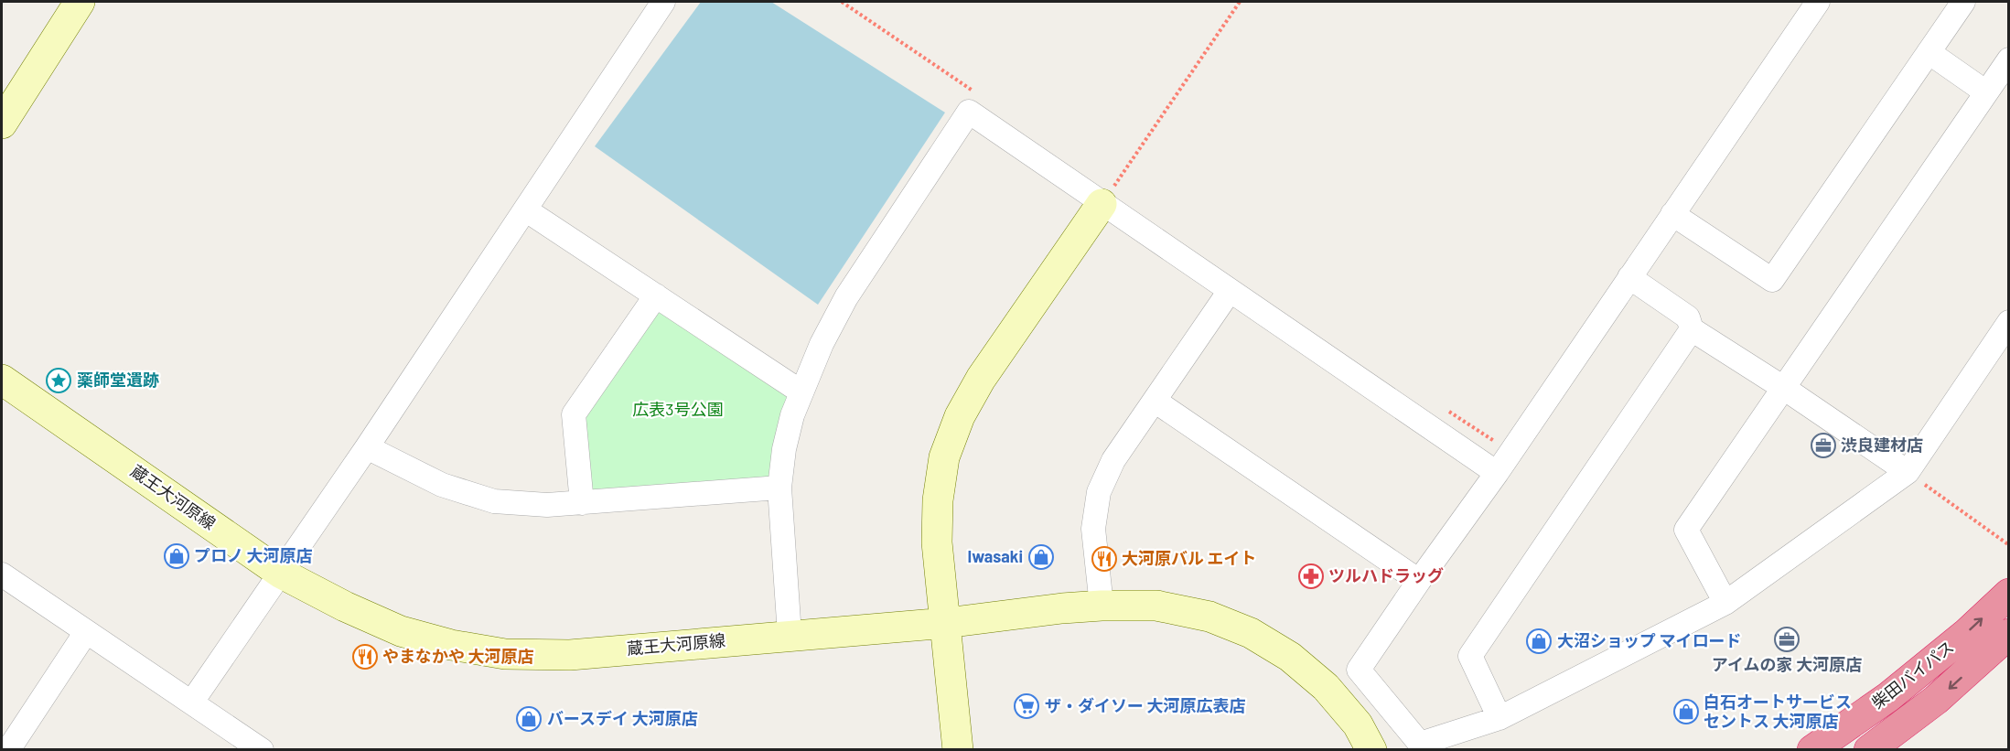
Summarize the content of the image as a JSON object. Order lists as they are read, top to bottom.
{
  "streets": {
    "highway": ["柴田バイパス"],
    "main road": ["蔵王大河原線"]
  },
  "parks": ["広表3号公園"],
  "places": {
    "place": ["薬師堂遺跡"],
    "office": ["渋良建材店", "アイムの家 大河原店"],
    "shop": [
      "プロノ 大河原店",
      "Iwasaki",
      "大沼ショップ マイロード",
      "白石オートサービス セントス 大河原店",
      "バースデイ 大河原店"
    ],
    "restaurant": ["大河原バル エイト", "やまなかや 大河原店"],
    "pharmacy": ["ツルハドラッグ"],
    "supermarket": ["ザ・ダイソー 大河原広表店"]
  }
}
